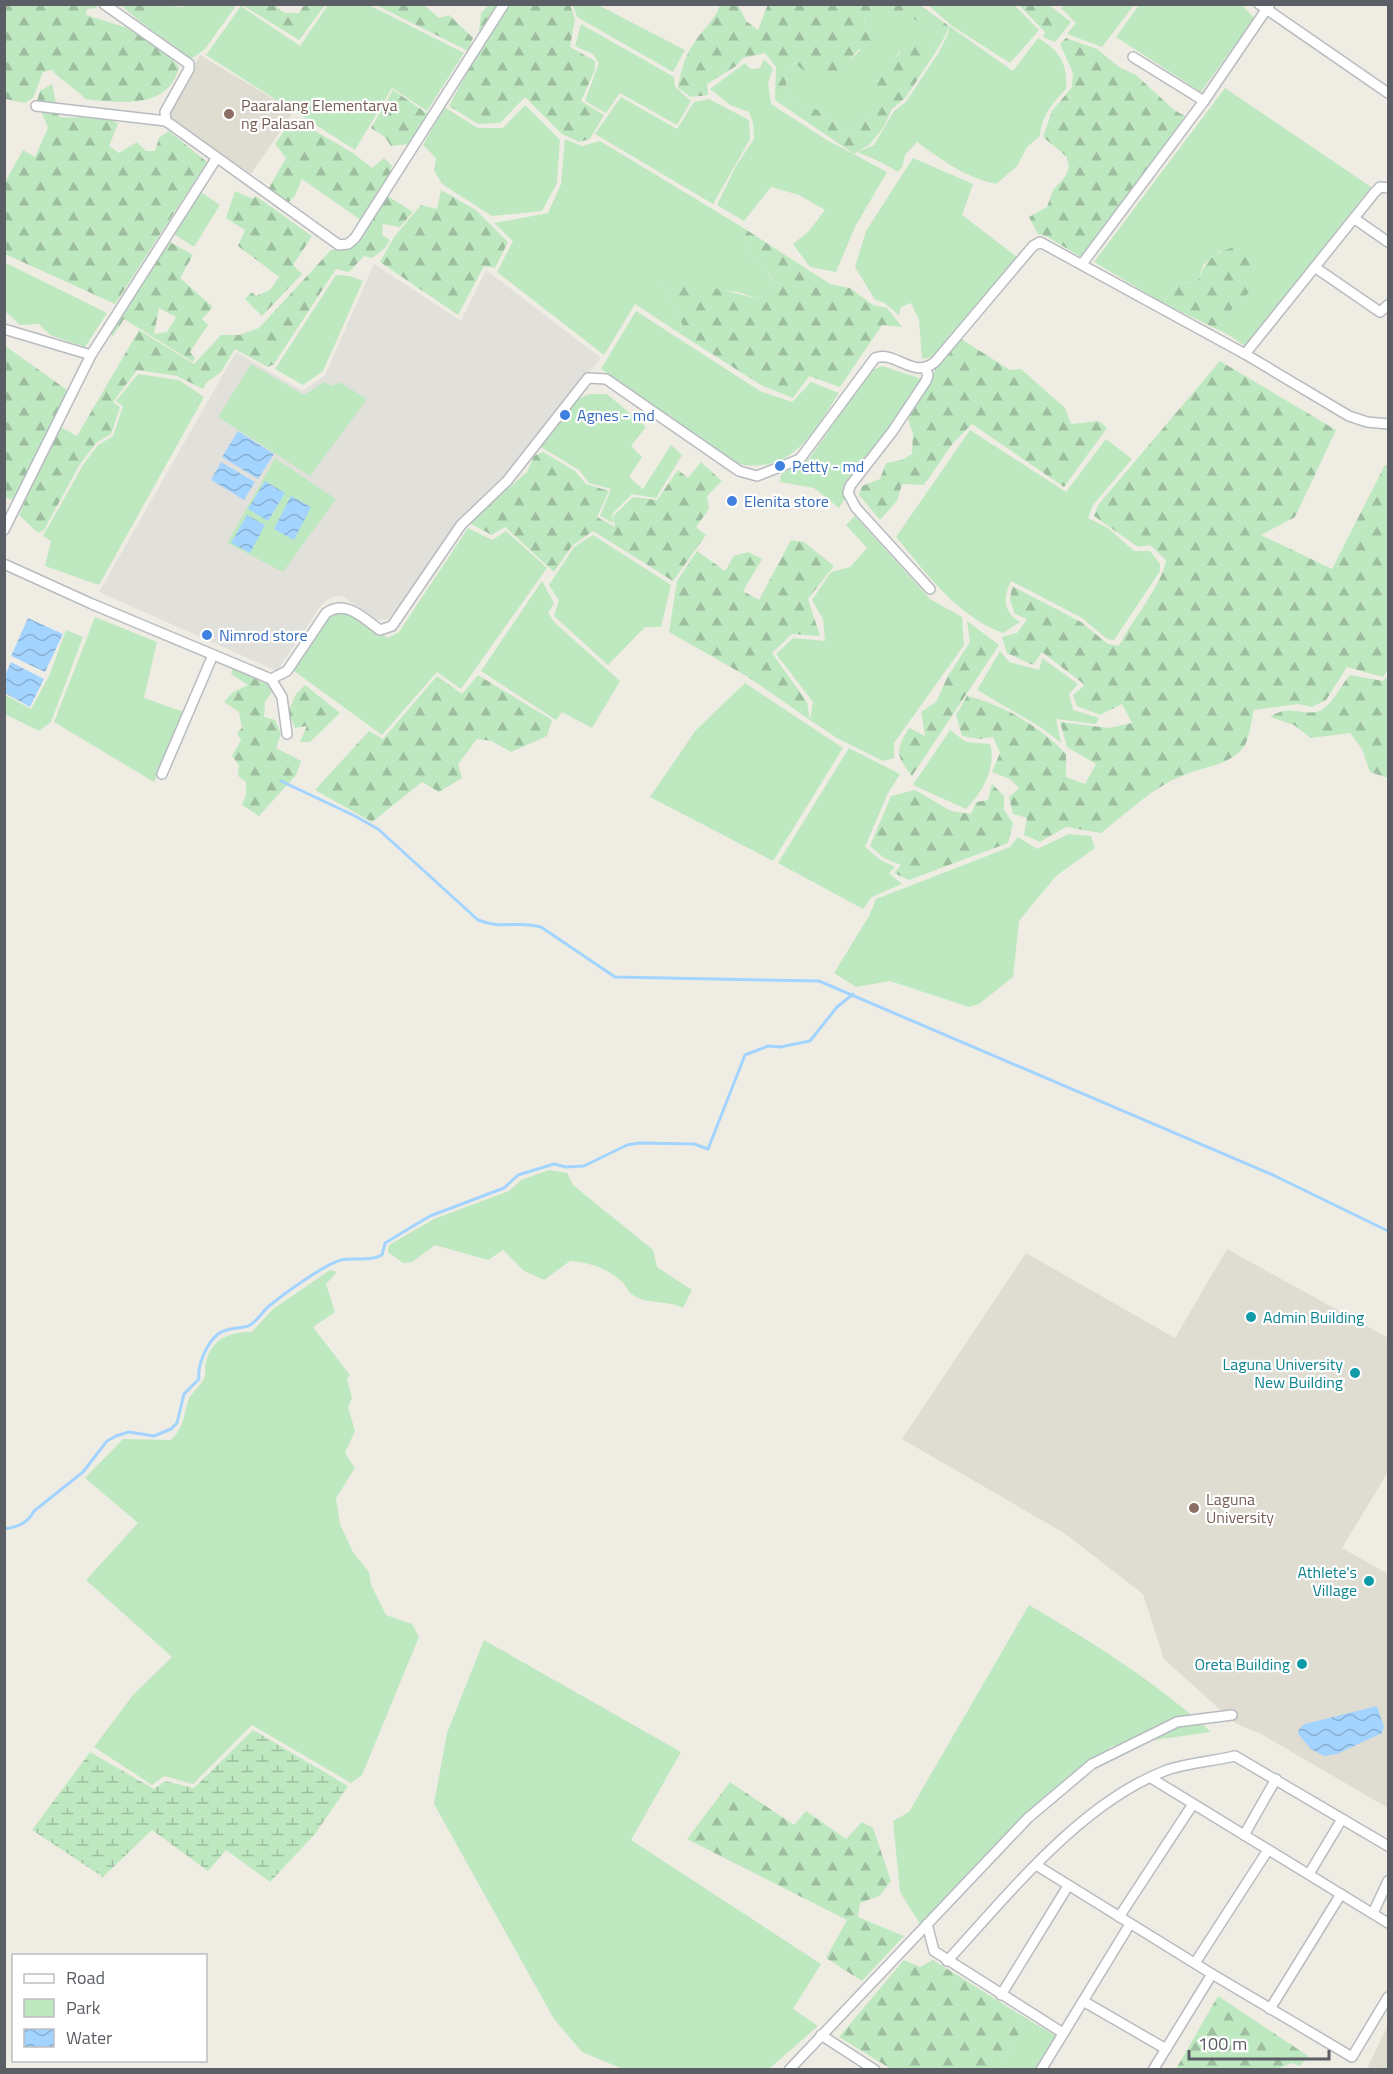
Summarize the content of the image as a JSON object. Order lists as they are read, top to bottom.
{
  "places": [
    "Paaralang Elementarya ng Palasan",
    "Agnes - md",
    "Petty - md",
    "Elenita store",
    "Nimrod store",
    "Admin Building",
    "Laguna University New Building",
    "Laguna University",
    "Athlete's Village",
    "Oreta Building"
  ],
  "legend": ["Road", "Park", "Water"],
  "scale_bar": "100 m"
}
